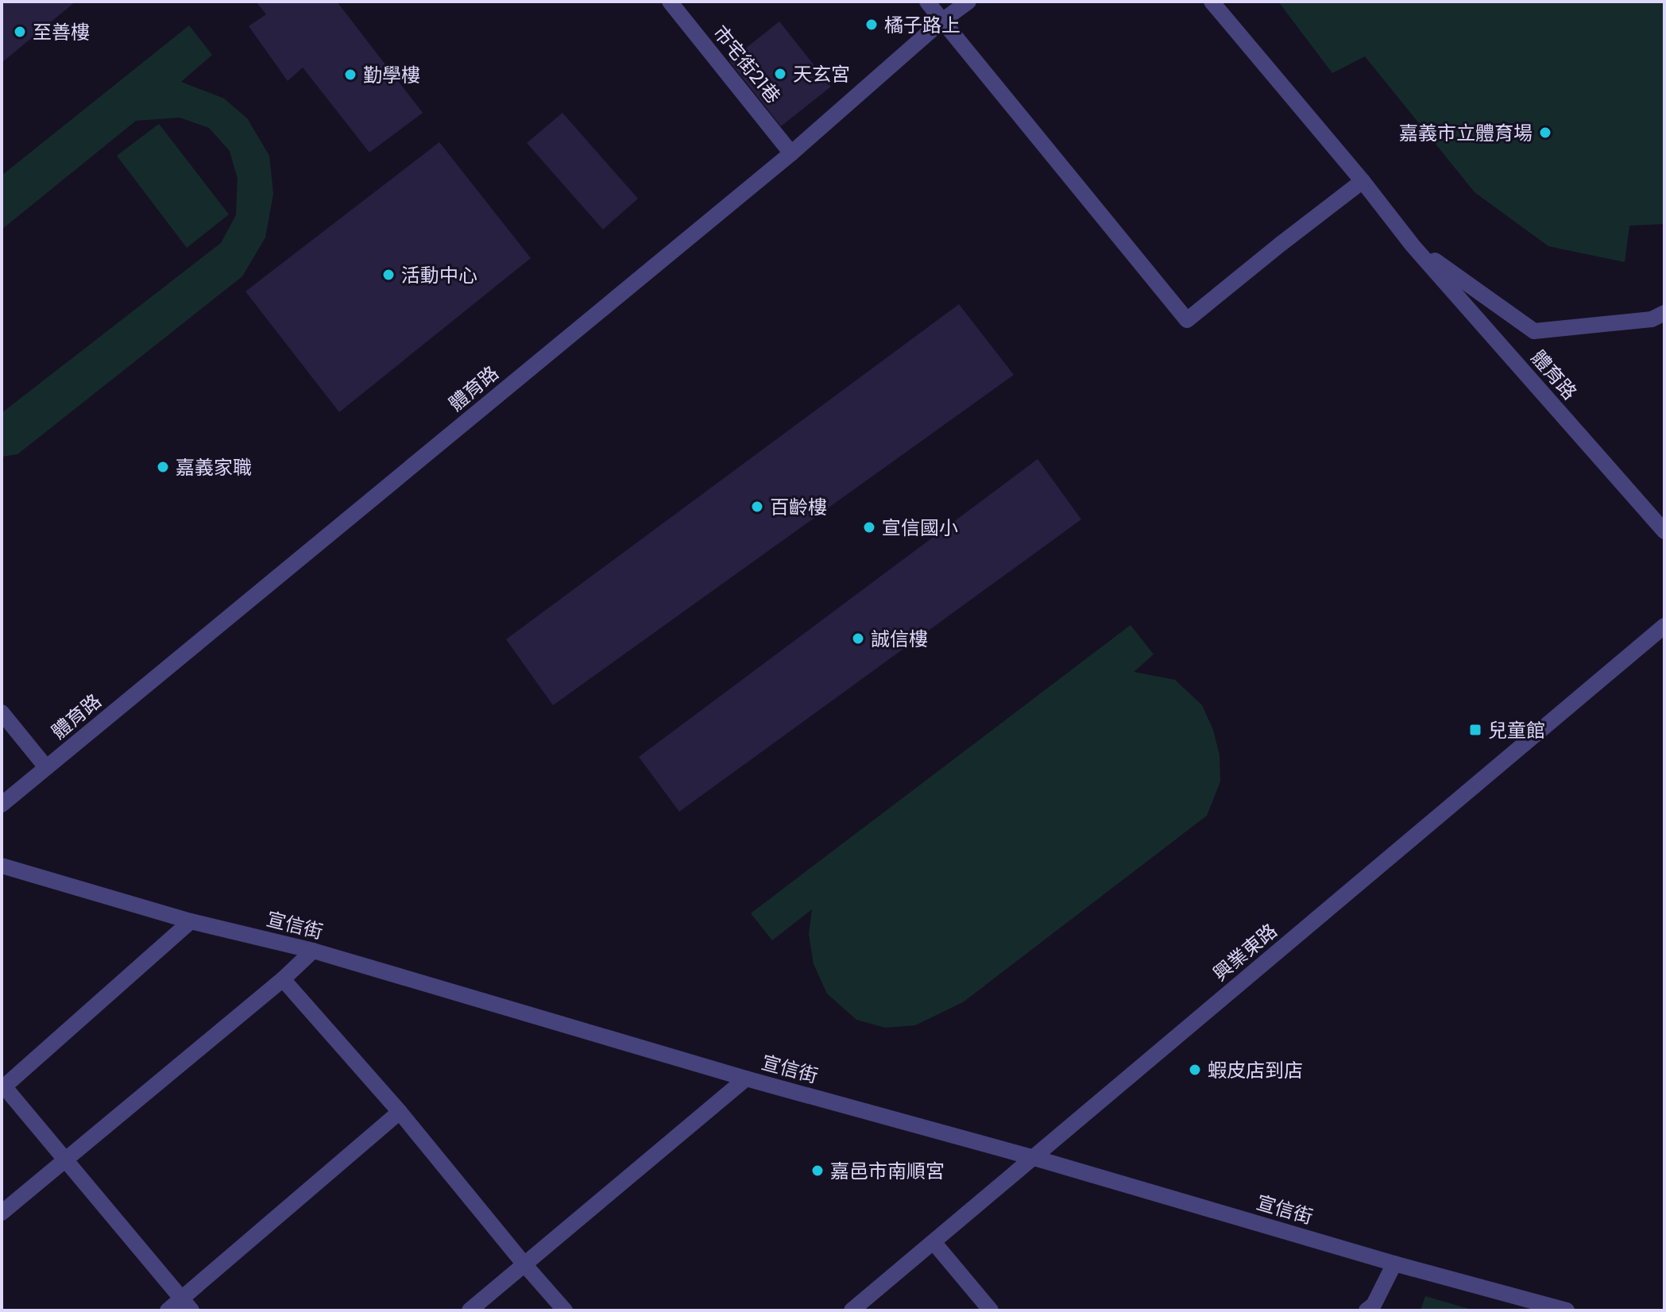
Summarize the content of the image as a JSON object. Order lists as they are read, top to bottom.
{
  "streets": {
    "street": [
      "市宅街21巷",
      "體育路",
      "宣信街",
      "興業東路"
    ]
  },
  "crossings": [
    ["市宅街21巷", "體育路"],
    ["宣信街", "興業東路"]
  ],
  "places": {
    "other": [
      "橘子路上",
      "至善樓",
      "天玄宮",
      "勤學樓",
      "嘉義市立體育場",
      "活動中心",
      "嘉義家職",
      "百齡樓",
      "宣信國小",
      "誠信樓",
      "蝦皮店到店",
      "嘉邑市南順宮"
    ],
    "transit": ["兒童館"]
  }
}
